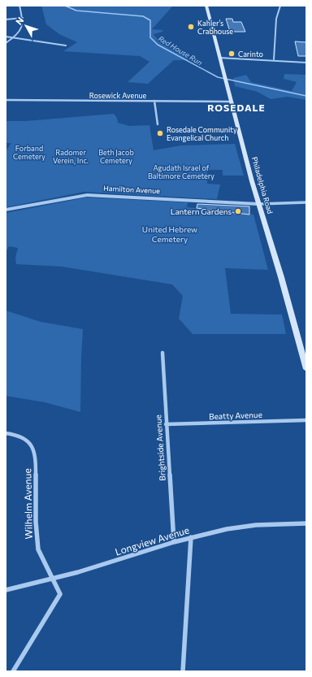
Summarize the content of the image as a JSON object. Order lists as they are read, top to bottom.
{
  "streets": {
    "main road": ["Philadelphia Road"],
    "street": [
      "Rosewick Avenue",
      "Hamilton Avenue",
      "Beatty Avenue",
      "Brightside Avenue",
      "Wilhelm Avenue",
      "Longview Avenue"
    ]
  },
  "crossings": [
    ["Rosewick Avenue", "Philadelphia Road"],
    ["Philadelphia Road", "Hamilton Avenue"],
    ["Beatty Avenue", "Brightside Avenue"],
    ["Brightside Avenue", "Longview Avenue"],
    ["Wilhelm Avenue", "Longview Avenue"]
  ],
  "districts": ["ROSEDALE"],
  "water": ["Red House Run"],
  "parks": [
    "Forband Cemetery",
    "Radomer Verein, Inc.",
    "Beth Jacob Cemetery",
    "Agudath Israel of Baltimore Cemetery",
    "United Hebrew Cemetery"
  ],
  "places": [
    "Kahler’s Crabhouse",
    "Carinto",
    "Rosedale Community Evangelical Church",
    "Lantern Gardens"
  ],
  "north": "top left"
}
